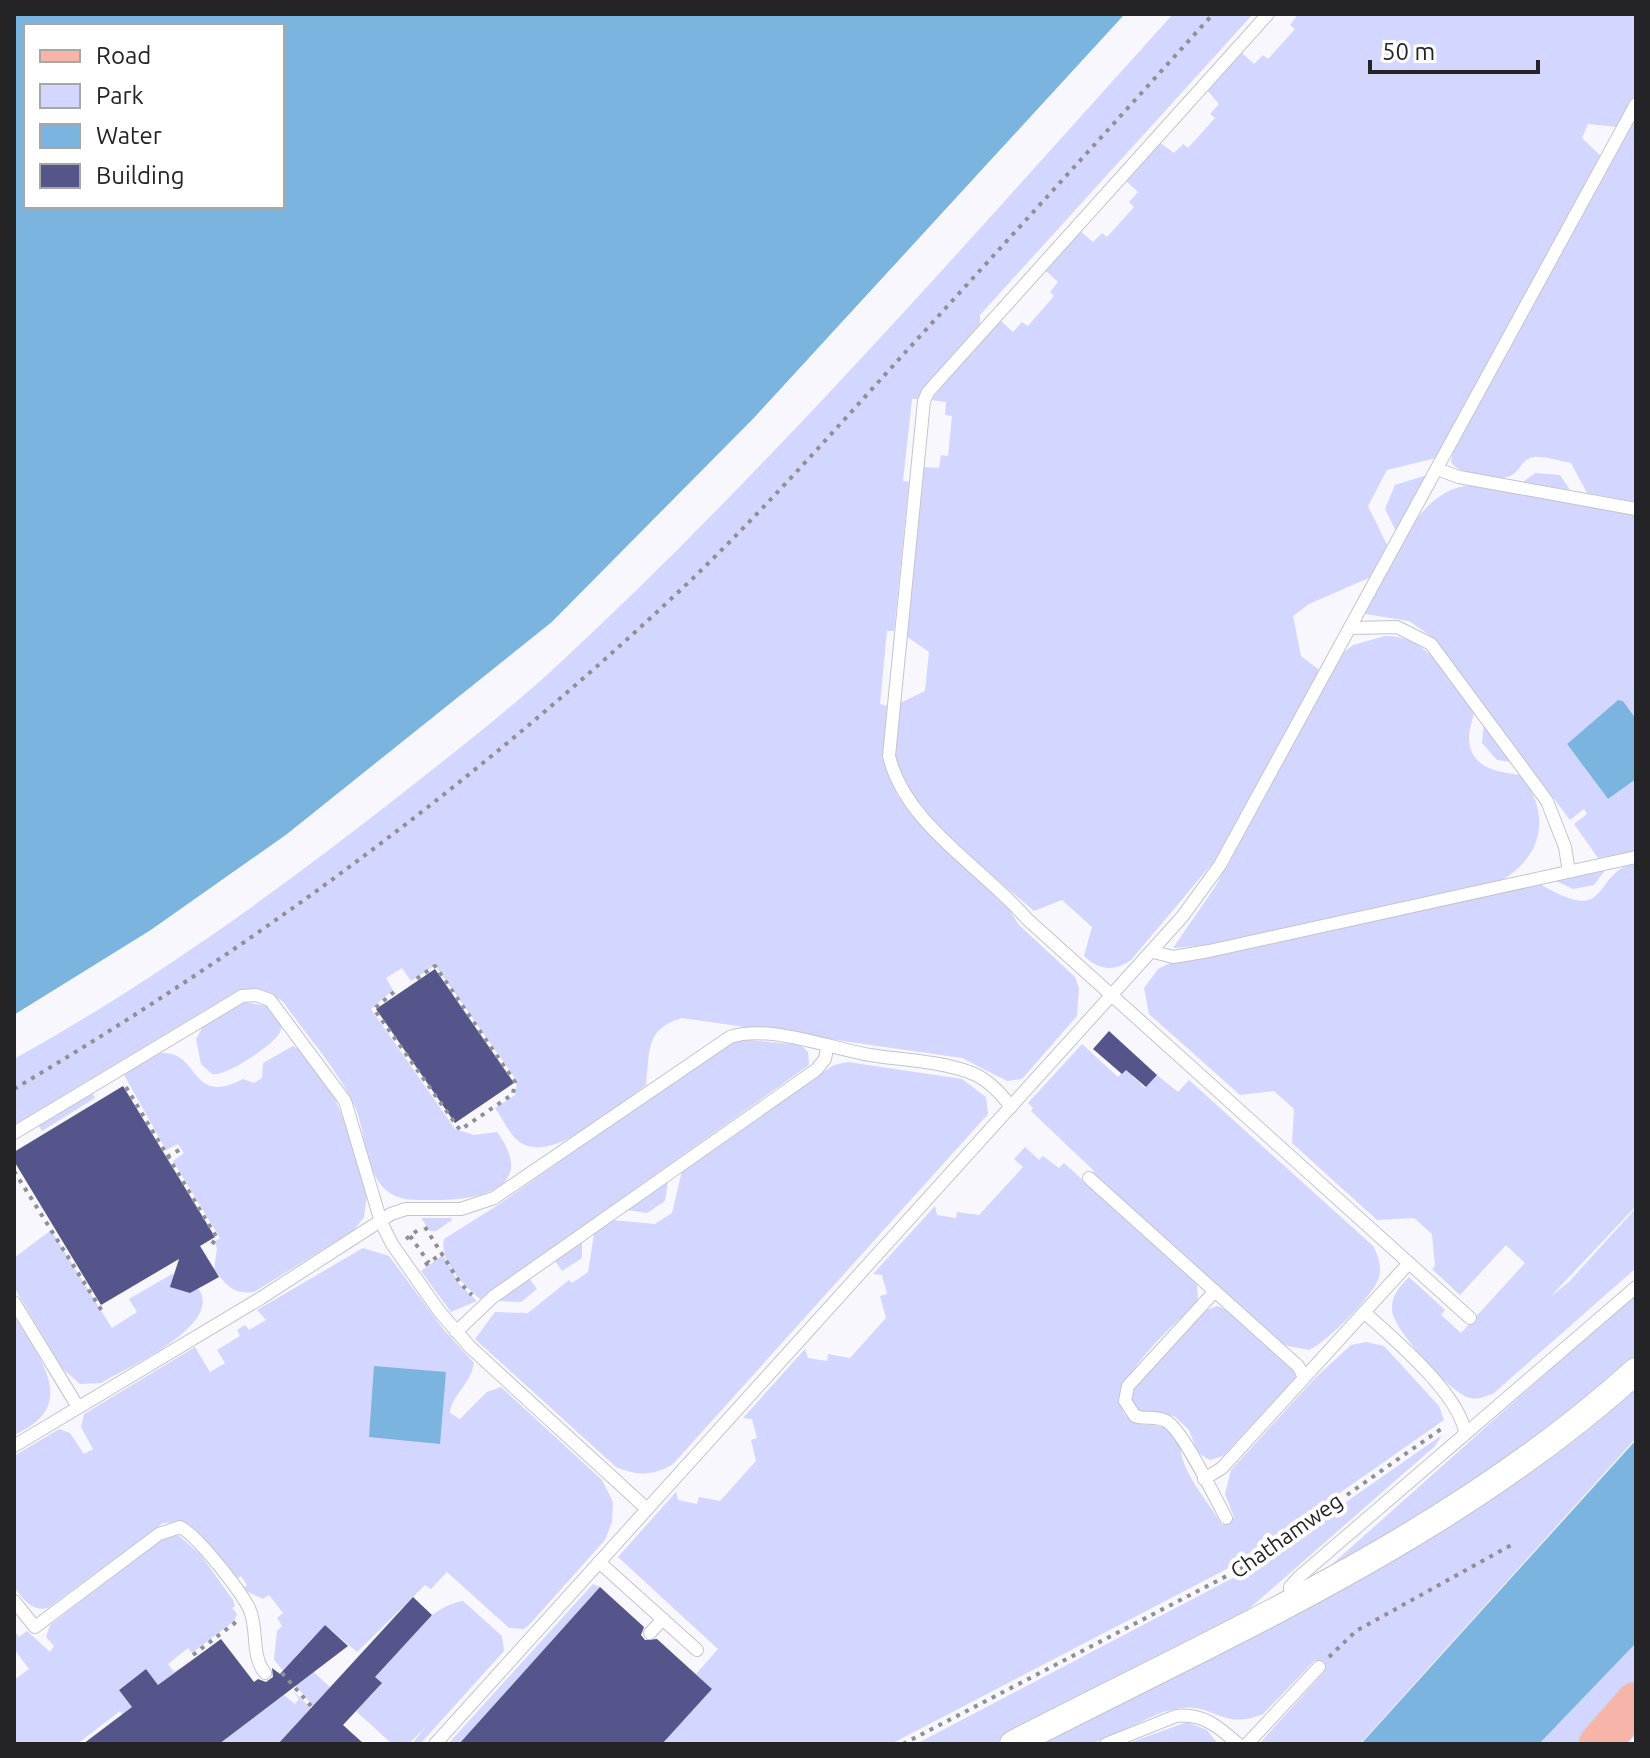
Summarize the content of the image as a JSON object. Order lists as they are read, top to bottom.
{
  "streets": {
    "path": ["Chathamweg"]
  },
  "legend": [
    "Road",
    "Park",
    "Water",
    "Building"
  ],
  "scale_bar": "50 m"
}
